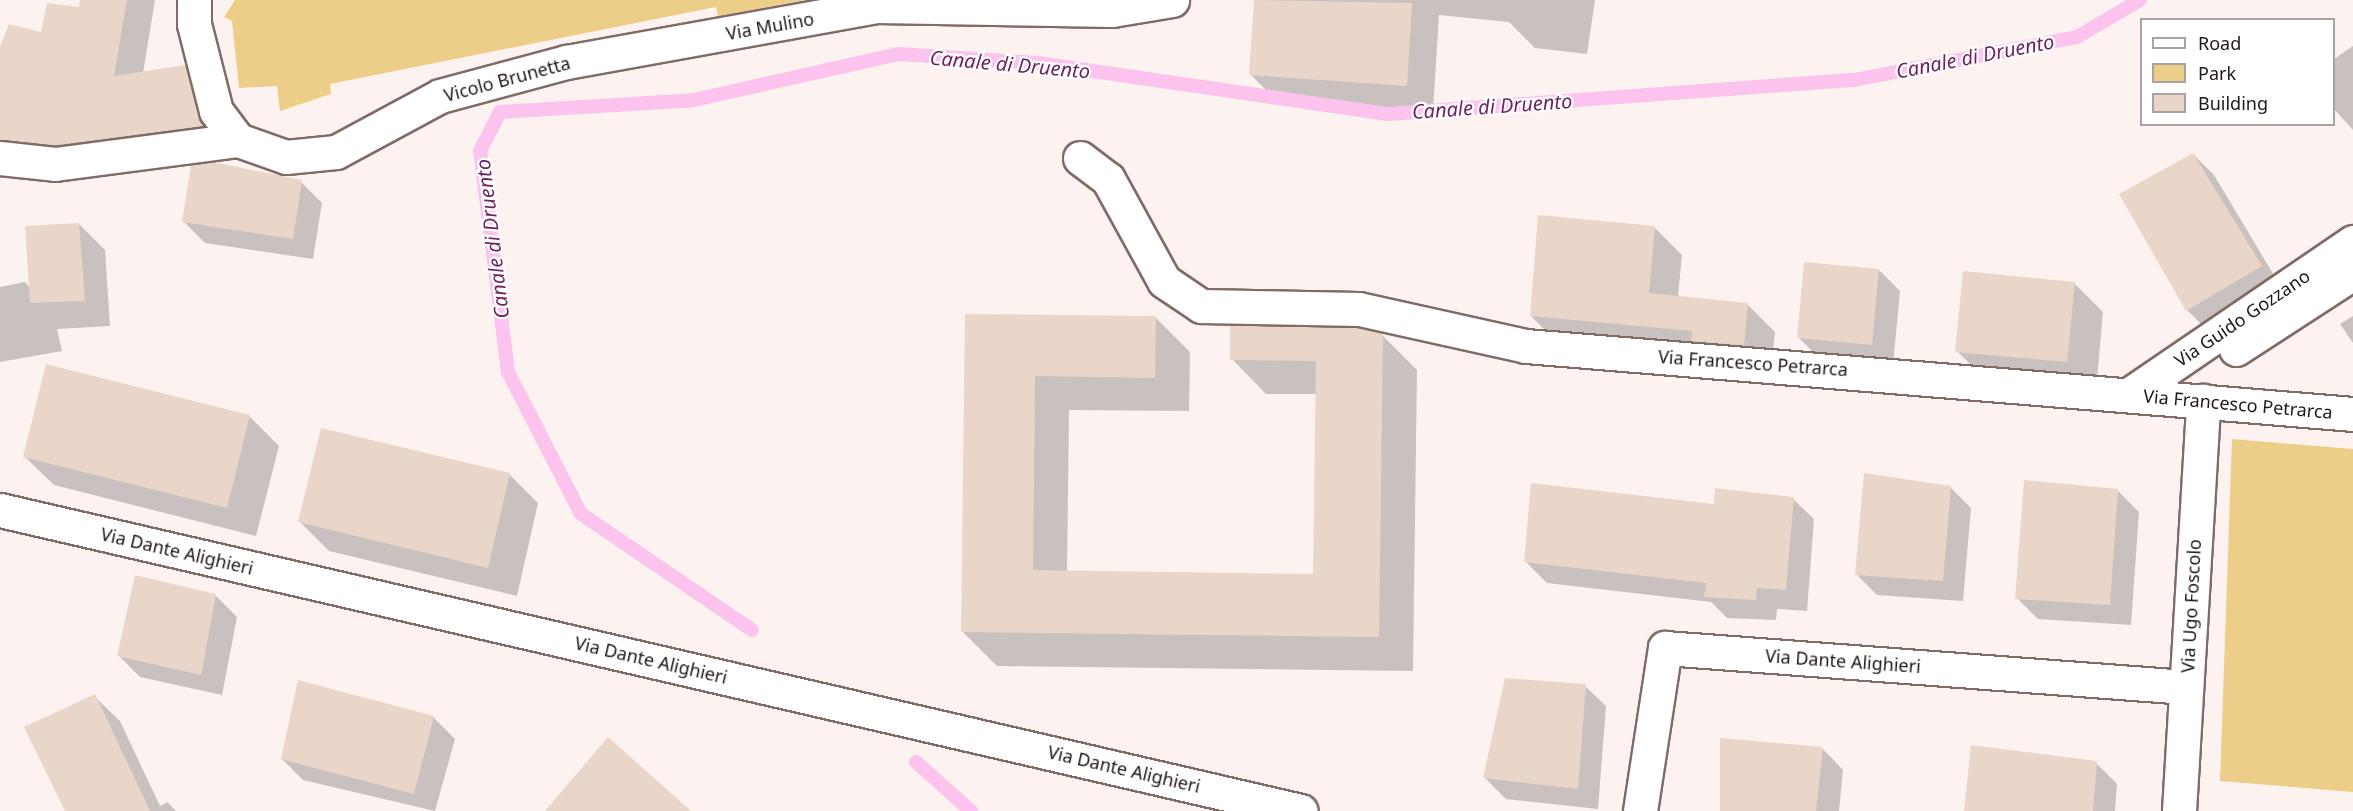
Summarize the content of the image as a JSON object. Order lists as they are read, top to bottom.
{
  "streets": {
    "street": [
      "Via Mulino",
      "Vicolo Brunetta",
      "Via Guido Gozzano",
      "Via Francesco Petrarca",
      "Via Dante Alighieri",
      "Via Ugo Foscolo"
    ]
  },
  "crossings": [
    ["Via Mulino", "Vicolo Brunetta"],
    ["Via Guido Gozzano", "Via Francesco Petrarca"],
    ["Via Francesco Petrarca", "Via Ugo Foscolo"],
    ["Via Dante Alighieri", "Via Ugo Foscolo"]
  ],
  "water": ["Canale di Druento"],
  "legend": ["Road", "Park", "Building"]
}
